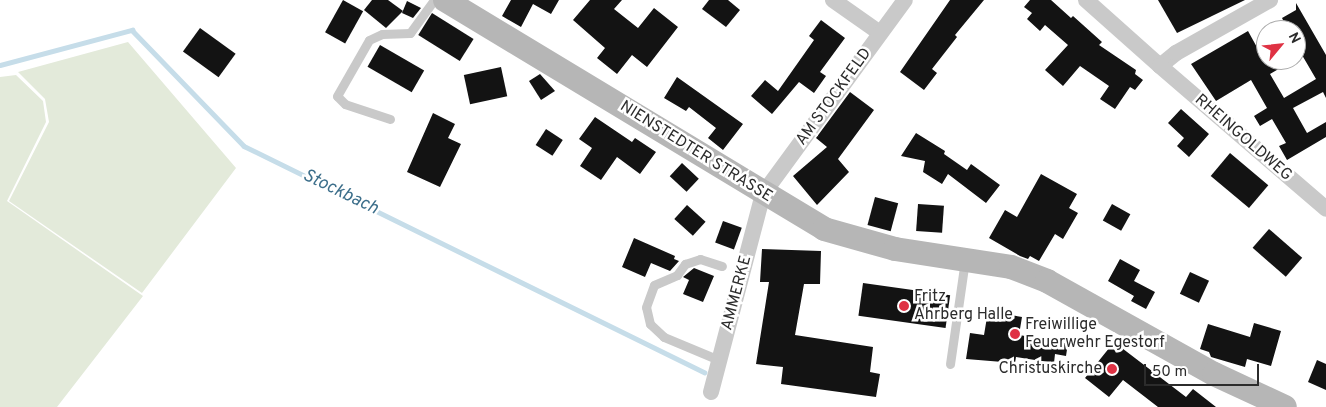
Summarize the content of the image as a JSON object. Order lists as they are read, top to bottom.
{
  "streets": {
    "main road": ["NIENSTEDTER STRASSE"],
    "street": ["AM STOCKFELD", "RHEINGOLDWEG", "AMMERKE"]
  },
  "crossings": [
    ["AM STOCKFELD", "NIENSTEDTER STRASSE"],
    ["AM STOCKFELD", "AMMERKE"],
    ["NIENSTEDTER STRASSE", "AMMERKE"]
  ],
  "water": ["Stockbach"],
  "places": ["Fritz Ahrberg Halle", "Freiwillige Feuerwehr Egestorf", "Christuskirche"],
  "scale_bar": "50 m",
  "north": "top right"
}
